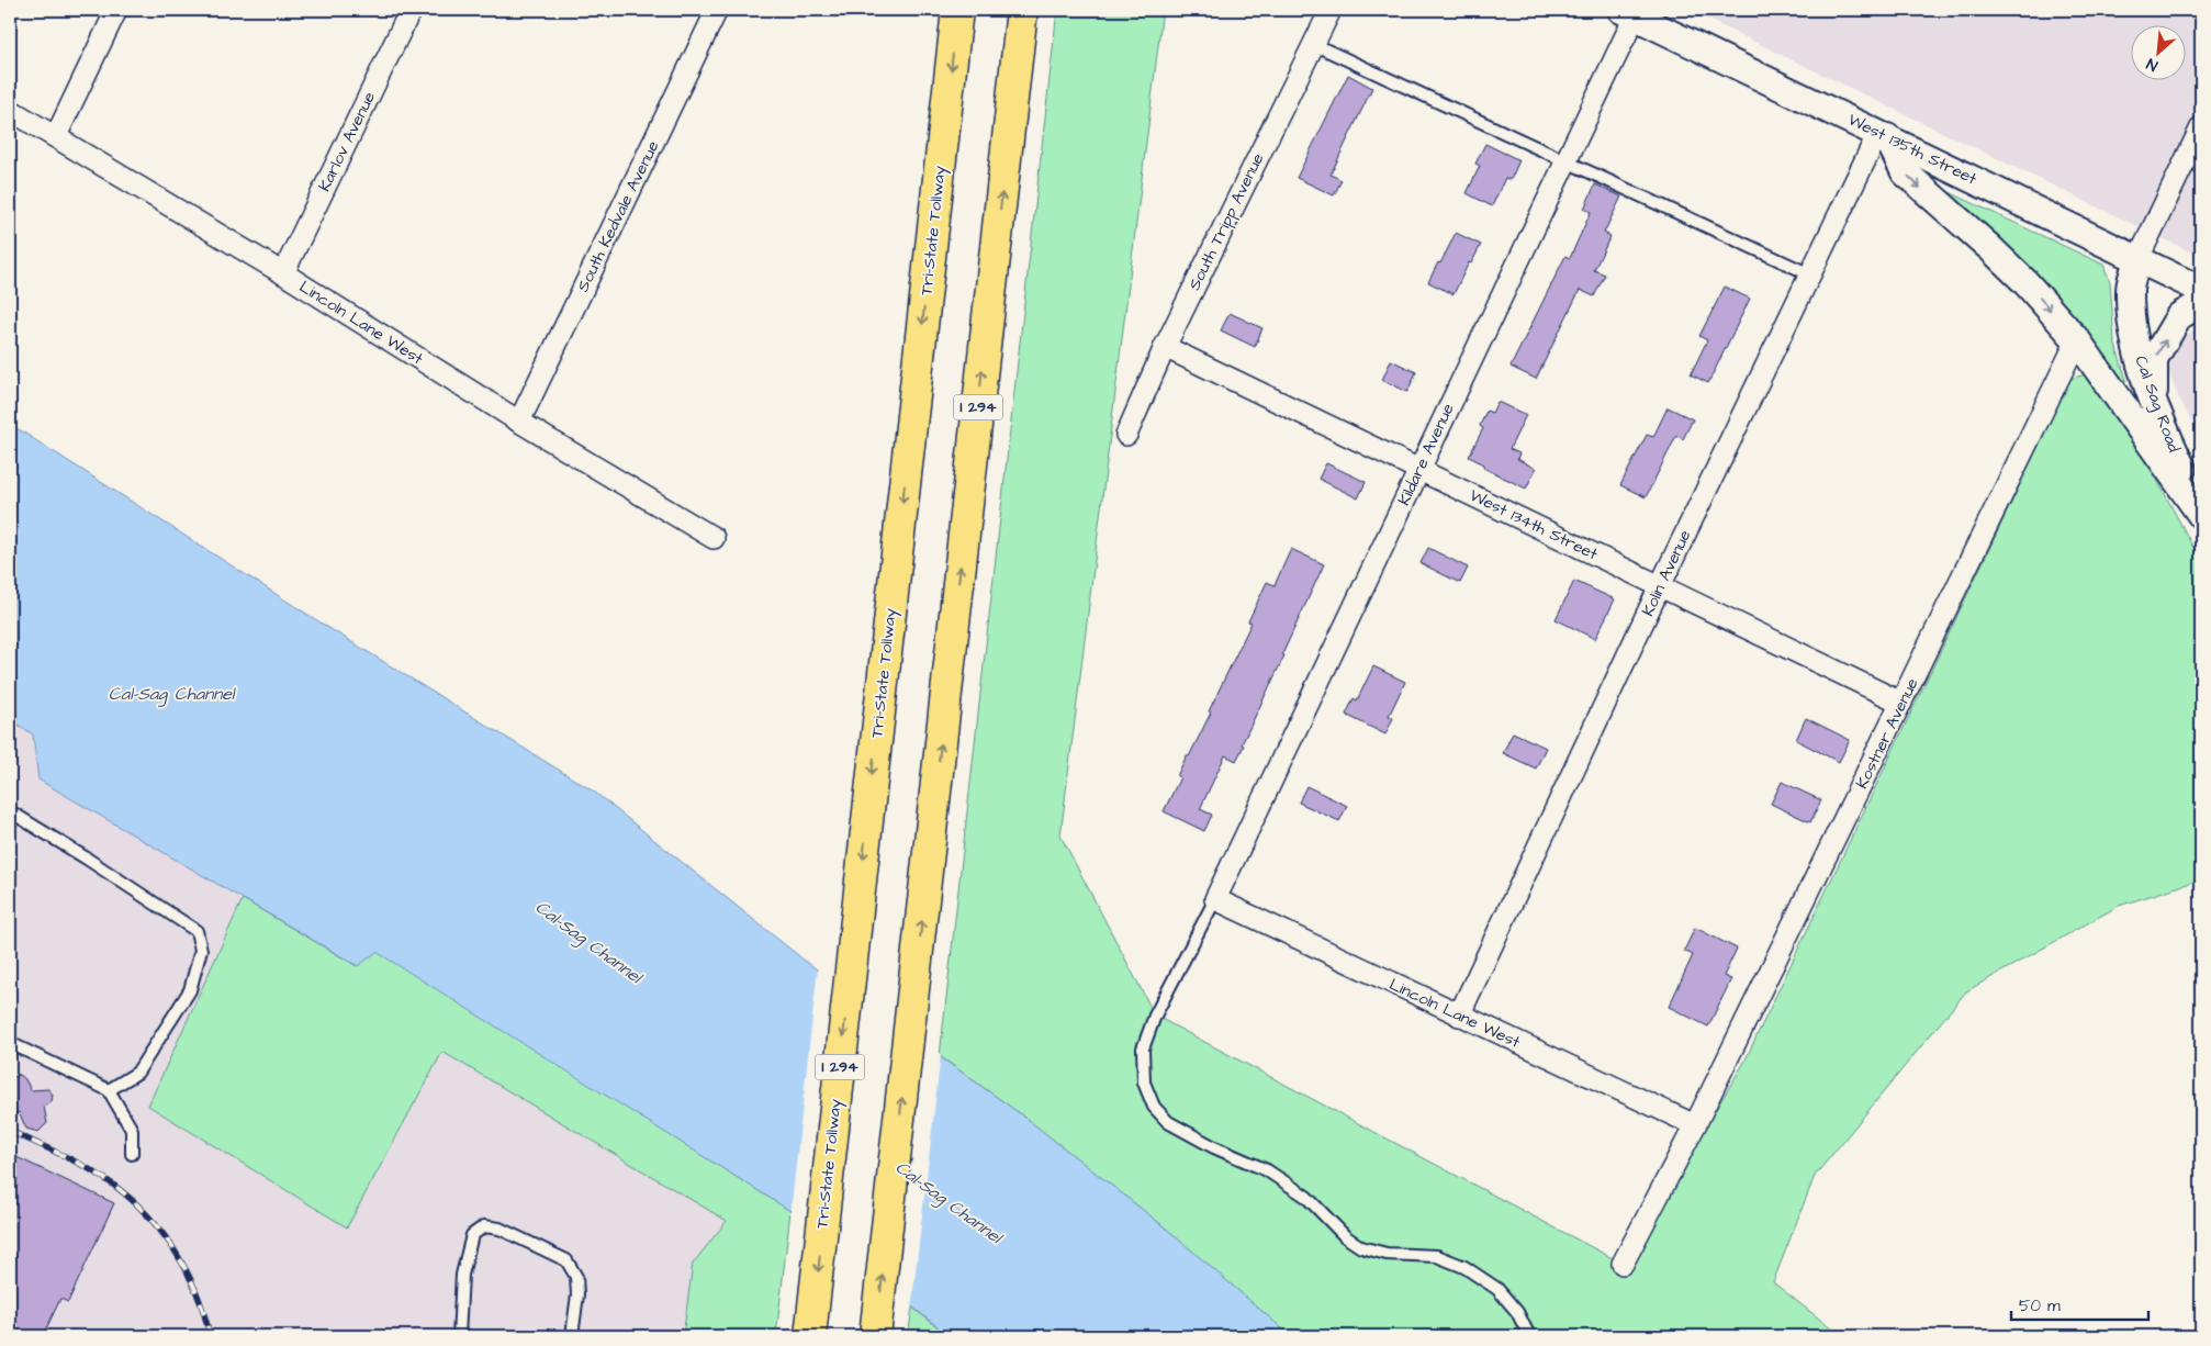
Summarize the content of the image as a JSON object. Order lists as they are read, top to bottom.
{
  "streets": {
    "highway": ["Tri-State Tollway", "I 294"],
    "street": [
      "Karlov Avenue",
      "West 135th Street",
      "South Kedvale Avenue",
      "South Tripp Avenue",
      "Lincoln Lane West",
      "Cal Sag Road",
      "Kildare Avenue",
      "West 134th Street",
      "Kolin Avenue",
      "Kostner Avenue"
    ]
  },
  "crossings": [
    ["Karlov Avenue", "Lincoln Lane West"],
    ["West 135th Street", "Cal Sag Road"],
    ["West 135th Street", "Kildare Avenue"],
    ["West 135th Street", "Kolin Avenue"],
    ["South Kedvale Avenue", "Lincoln Lane West"],
    ["South Tripp Avenue", "West 134th Street"],
    ["Lincoln Lane West", "Kildare Avenue"],
    ["Lincoln Lane West", "Kolin Avenue"],
    ["Lincoln Lane West", "Kostner Avenue"],
    ["Kildare Avenue", "West 134th Street"],
    ["West 134th Street", "Kolin Avenue"],
    ["West 134th Street", "Kostner Avenue"]
  ],
  "water": ["Cal-Sag Channel"],
  "scale_bar": "50 m",
  "north": "bottom left"
}
